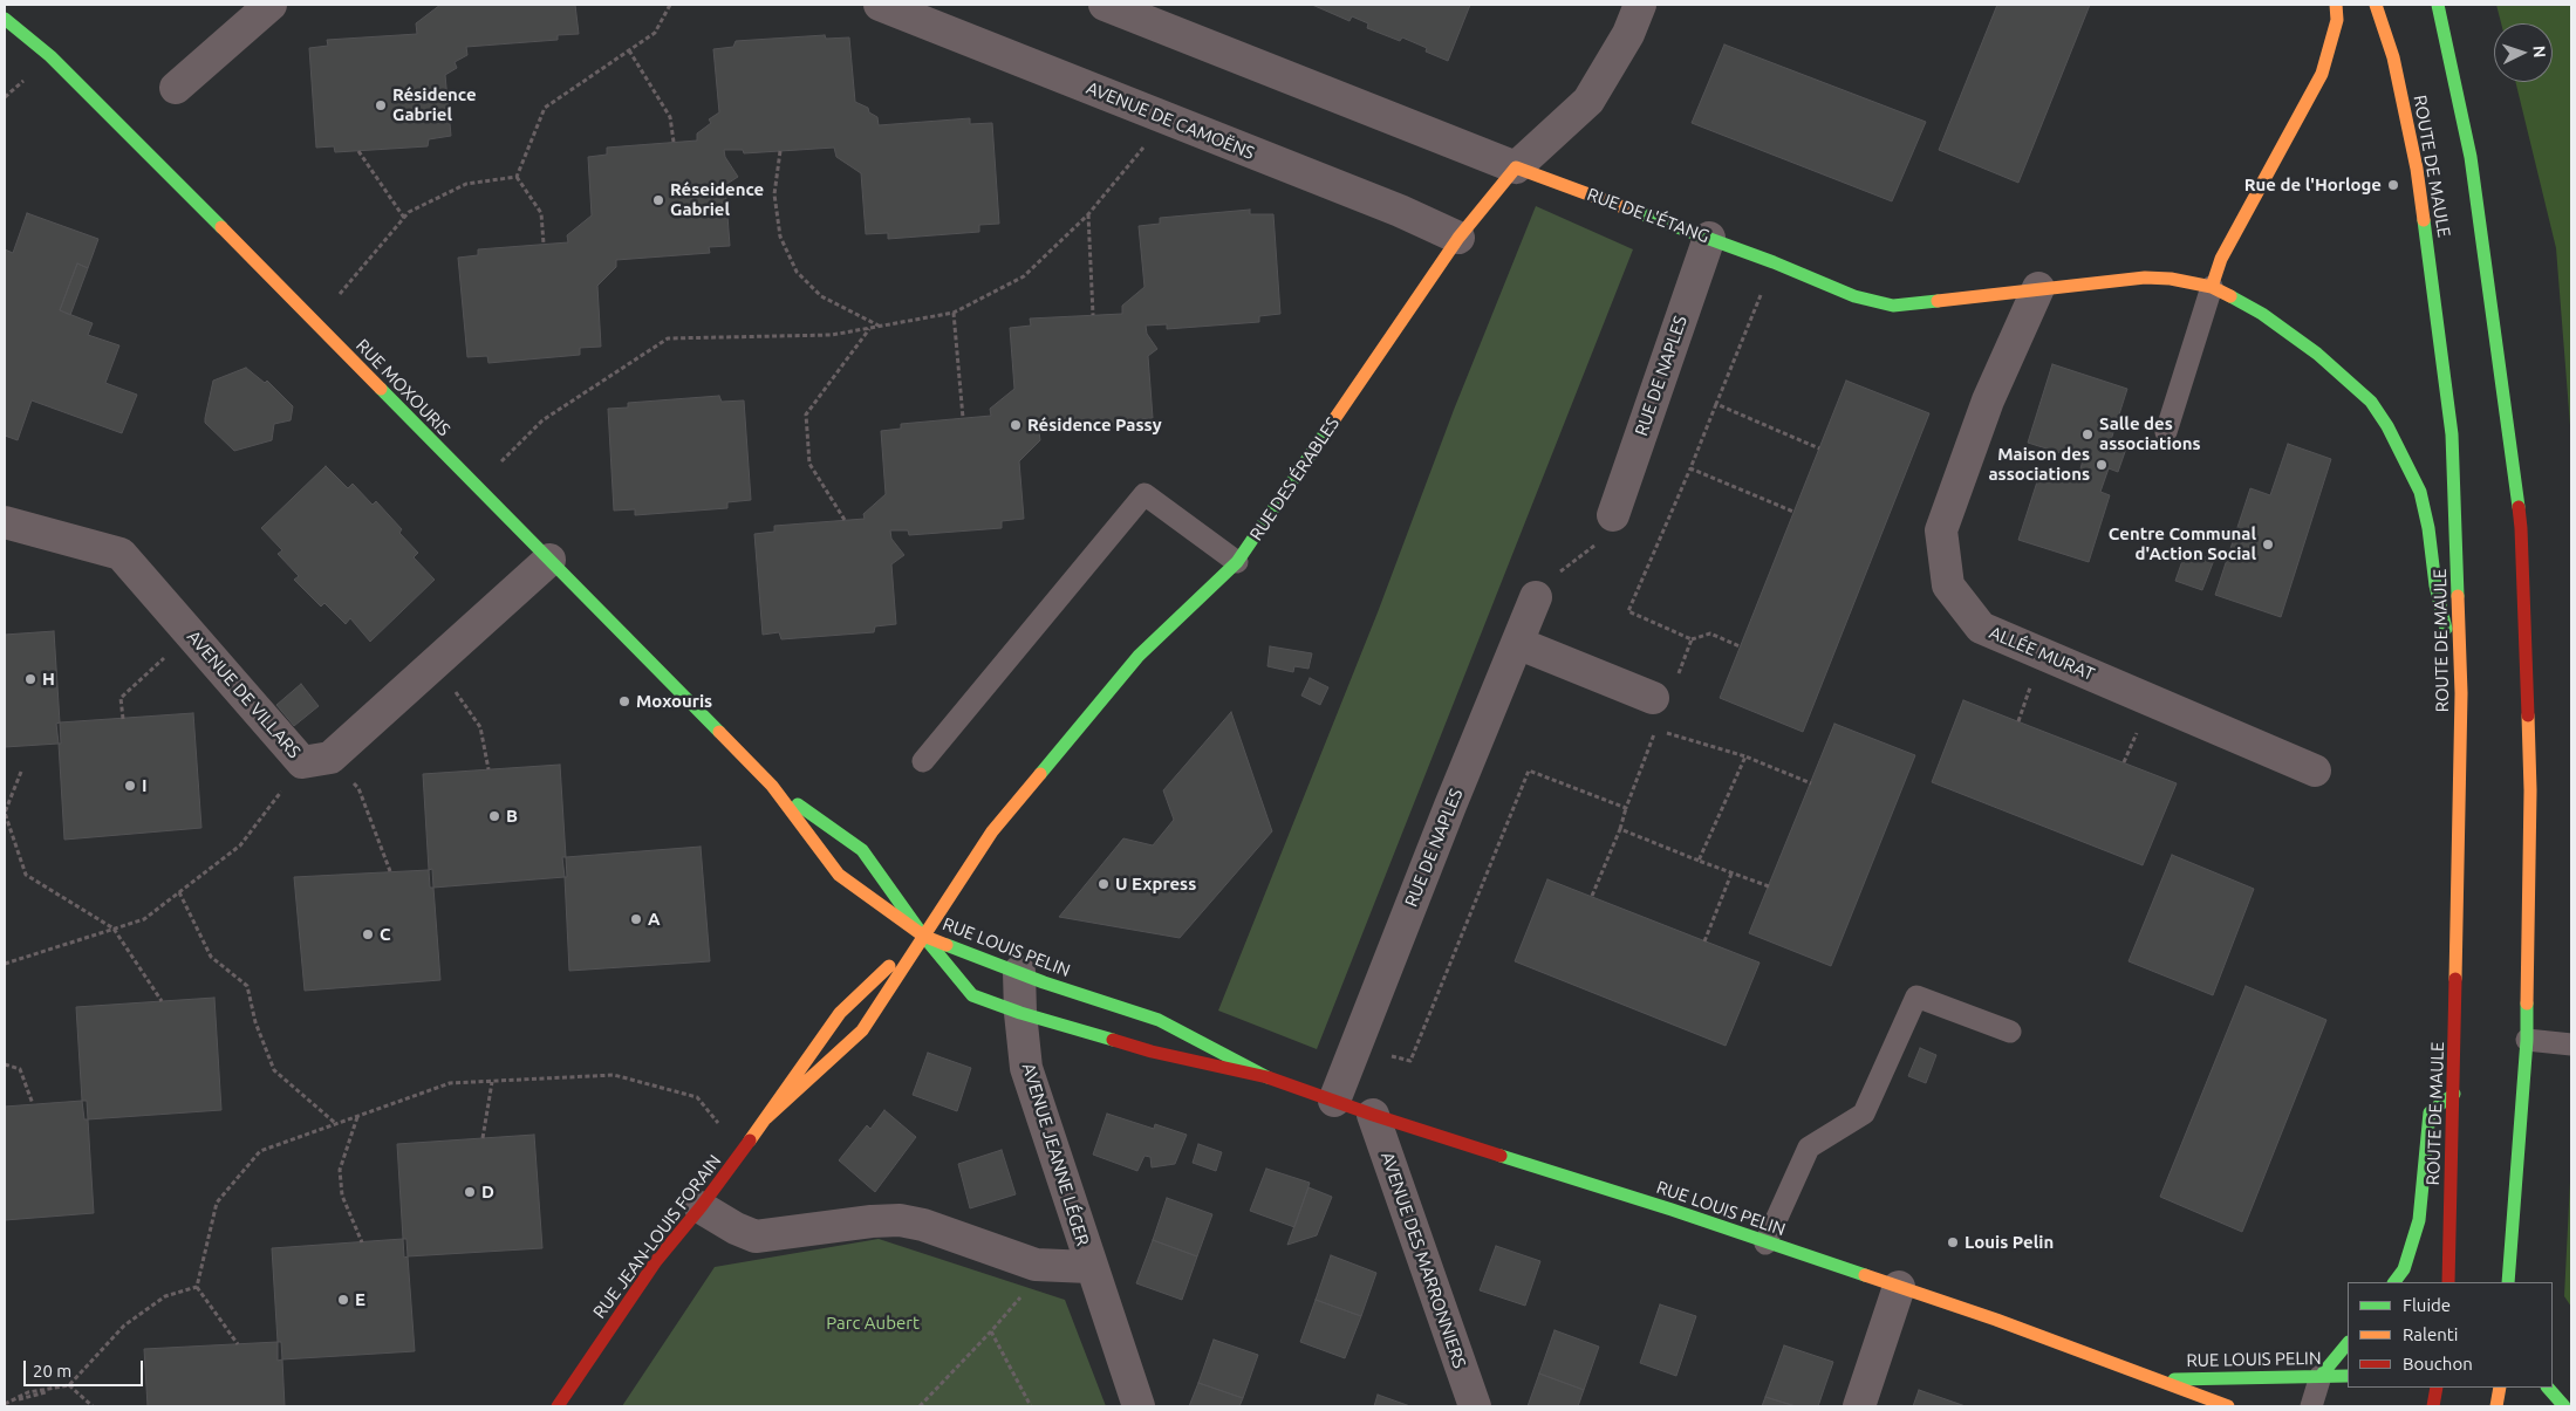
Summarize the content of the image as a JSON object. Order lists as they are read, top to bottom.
{
  "streets": {
    "street": [
      "AVENUE DE CAMOËNS",
      "ROUTE DE MAULE",
      "RUE DE L'ÉTANG",
      "RUE DE NAPLES",
      "RUE MOXOURIS",
      "RUE DES ÉRABLES",
      "ALLÉE MURAT",
      "AVENUE DE VILLARS",
      "RUE LOUIS PELIN",
      "AVENUE JEANNE LÉGER",
      "RUE JEAN-LOUIS FORAIN",
      "AVENUE DES MARRONNIERS"
    ]
  },
  "crossings": [
    ["AVENUE DE CAMOËNS", "RUE DES ÉRABLES"],
    ["ROUTE DE MAULE", "RUE DE L'ÉTANG"],
    ["RUE DE L'ÉTANG", "RUE DE NAPLES"],
    ["RUE DE L'ÉTANG", "RUE DES ÉRABLES"],
    ["RUE DE L'ÉTANG", "ALLÉE MURAT"],
    ["RUE DE NAPLES", "RUE LOUIS PELIN"],
    ["RUE MOXOURIS", "RUE DES ÉRABLES"],
    ["RUE MOXOURIS", "RUE LOUIS PELIN"],
    ["RUE MOXOURIS", "RUE JEAN-LOUIS FORAIN"],
    ["RUE DES ÉRABLES", "RUE LOUIS PELIN"],
    ["RUE DES ÉRABLES", "RUE JEAN-LOUIS FORAIN"],
    ["RUE LOUIS PELIN", "AVENUE JEANNE LÉGER"],
    ["RUE LOUIS PELIN", "RUE JEAN-LOUIS FORAIN"],
    ["RUE LOUIS PELIN", "AVENUE DES MARRONNIERS"],
    ["AVENUE JEANNE LÉGER", "RUE JEAN-LOUIS FORAIN"]
  ],
  "parks": ["Parc Aubert"],
  "places": [
    "Résidence Gabriel",
    "Rue de l'Horloge",
    "Réseidence Gabriel",
    "Résidence Passy",
    "Salle des associations",
    "Maison des associations",
    "Centre Communal d'Action Social",
    "H",
    "Moxouris",
    "I",
    "B",
    "U Express",
    "A",
    "C",
    "D",
    "Louis Pelin",
    "E"
  ],
  "legend": ["Fluide", "Ralenti", "Bouchon"],
  "scale_bar": "20 m",
  "north": "right"
}
